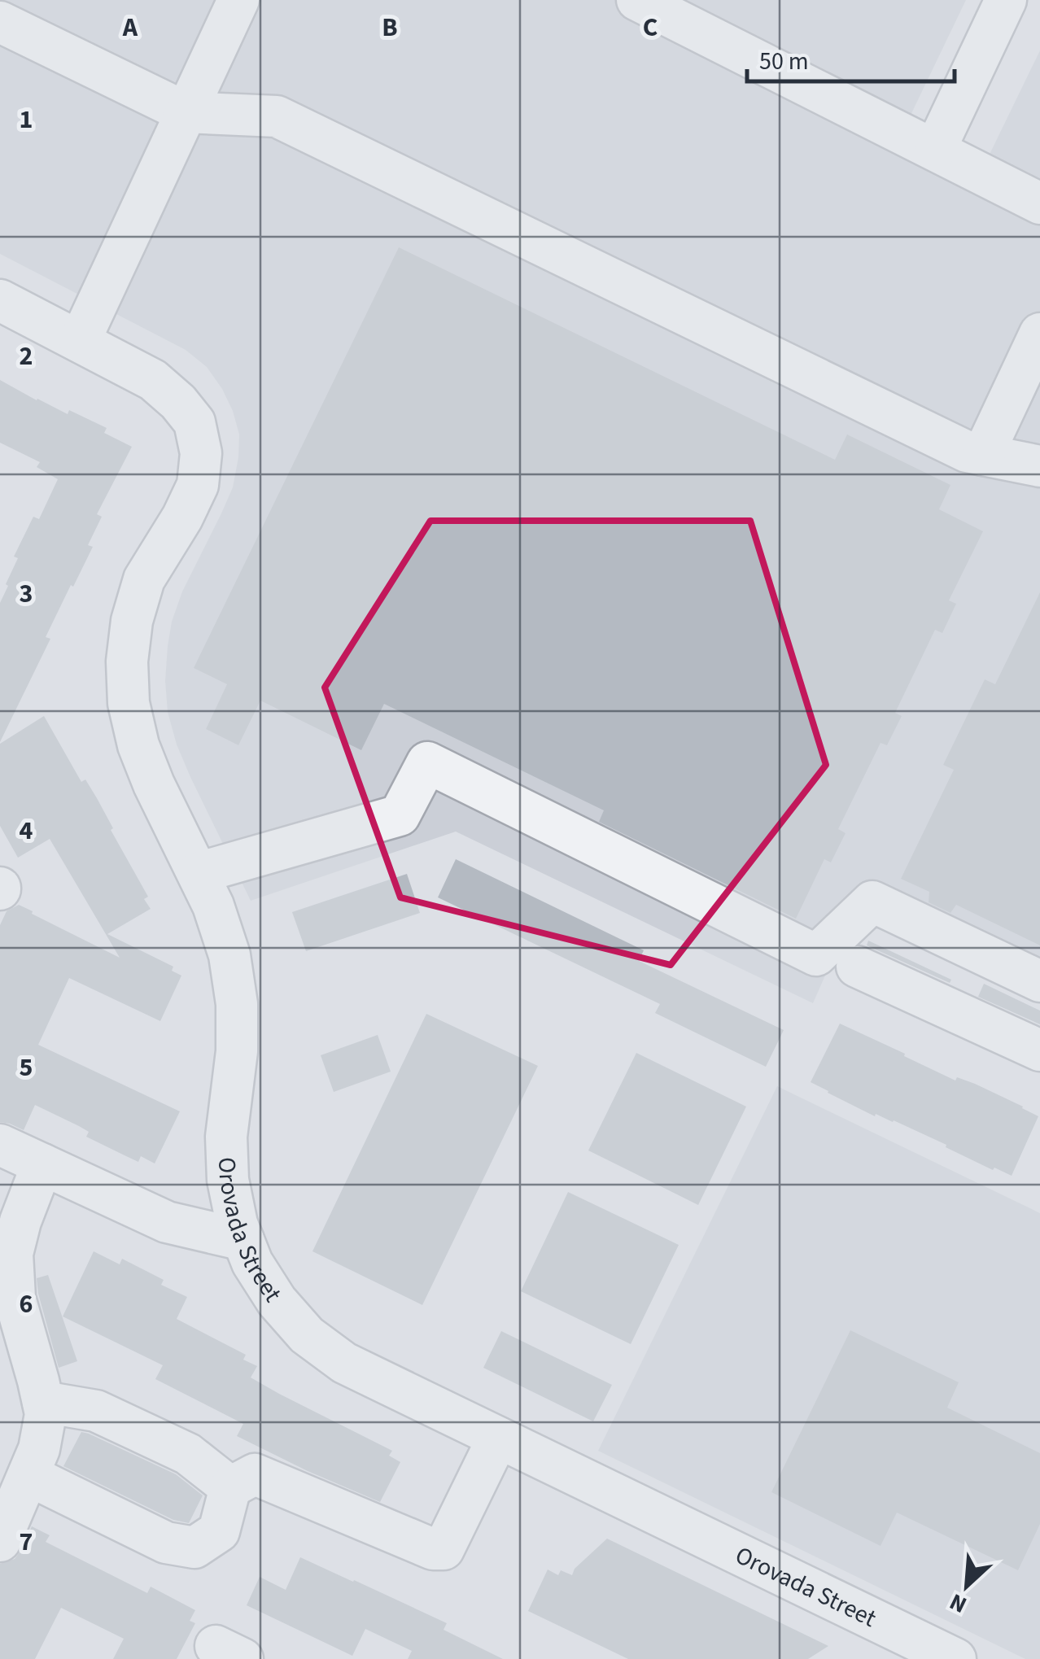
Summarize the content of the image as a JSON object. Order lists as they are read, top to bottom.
{
  "streets": {
    "street": ["Orovada Street"]
  },
  "scale_bar": "50 m",
  "north": "bottom left",
  "grid": {
    "columns": ["A", "B", "C"],
    "rows": [
      "1",
      "2",
      "3",
      "4",
      "5",
      "6",
      "7"
    ]
  }
}
